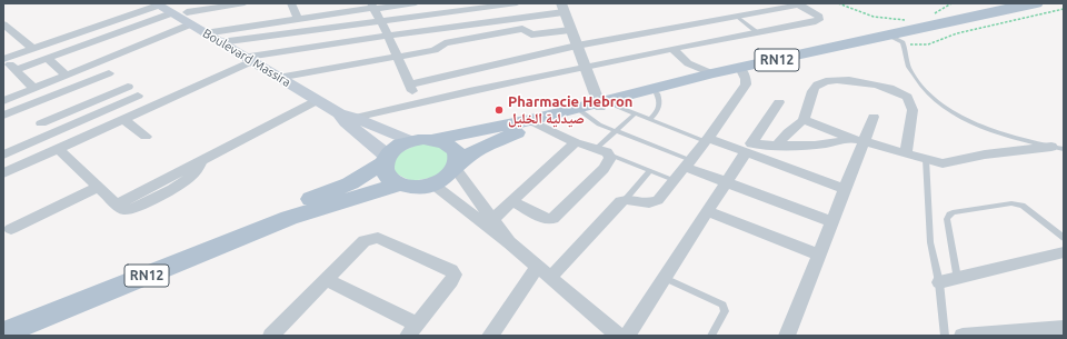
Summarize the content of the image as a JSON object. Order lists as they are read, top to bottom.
{
  "streets": {
    "main road": ["Boulevard Massira", "RN12"]
  },
  "places": ["Pharmacie Hebron صيدلية الخليل"]
}
